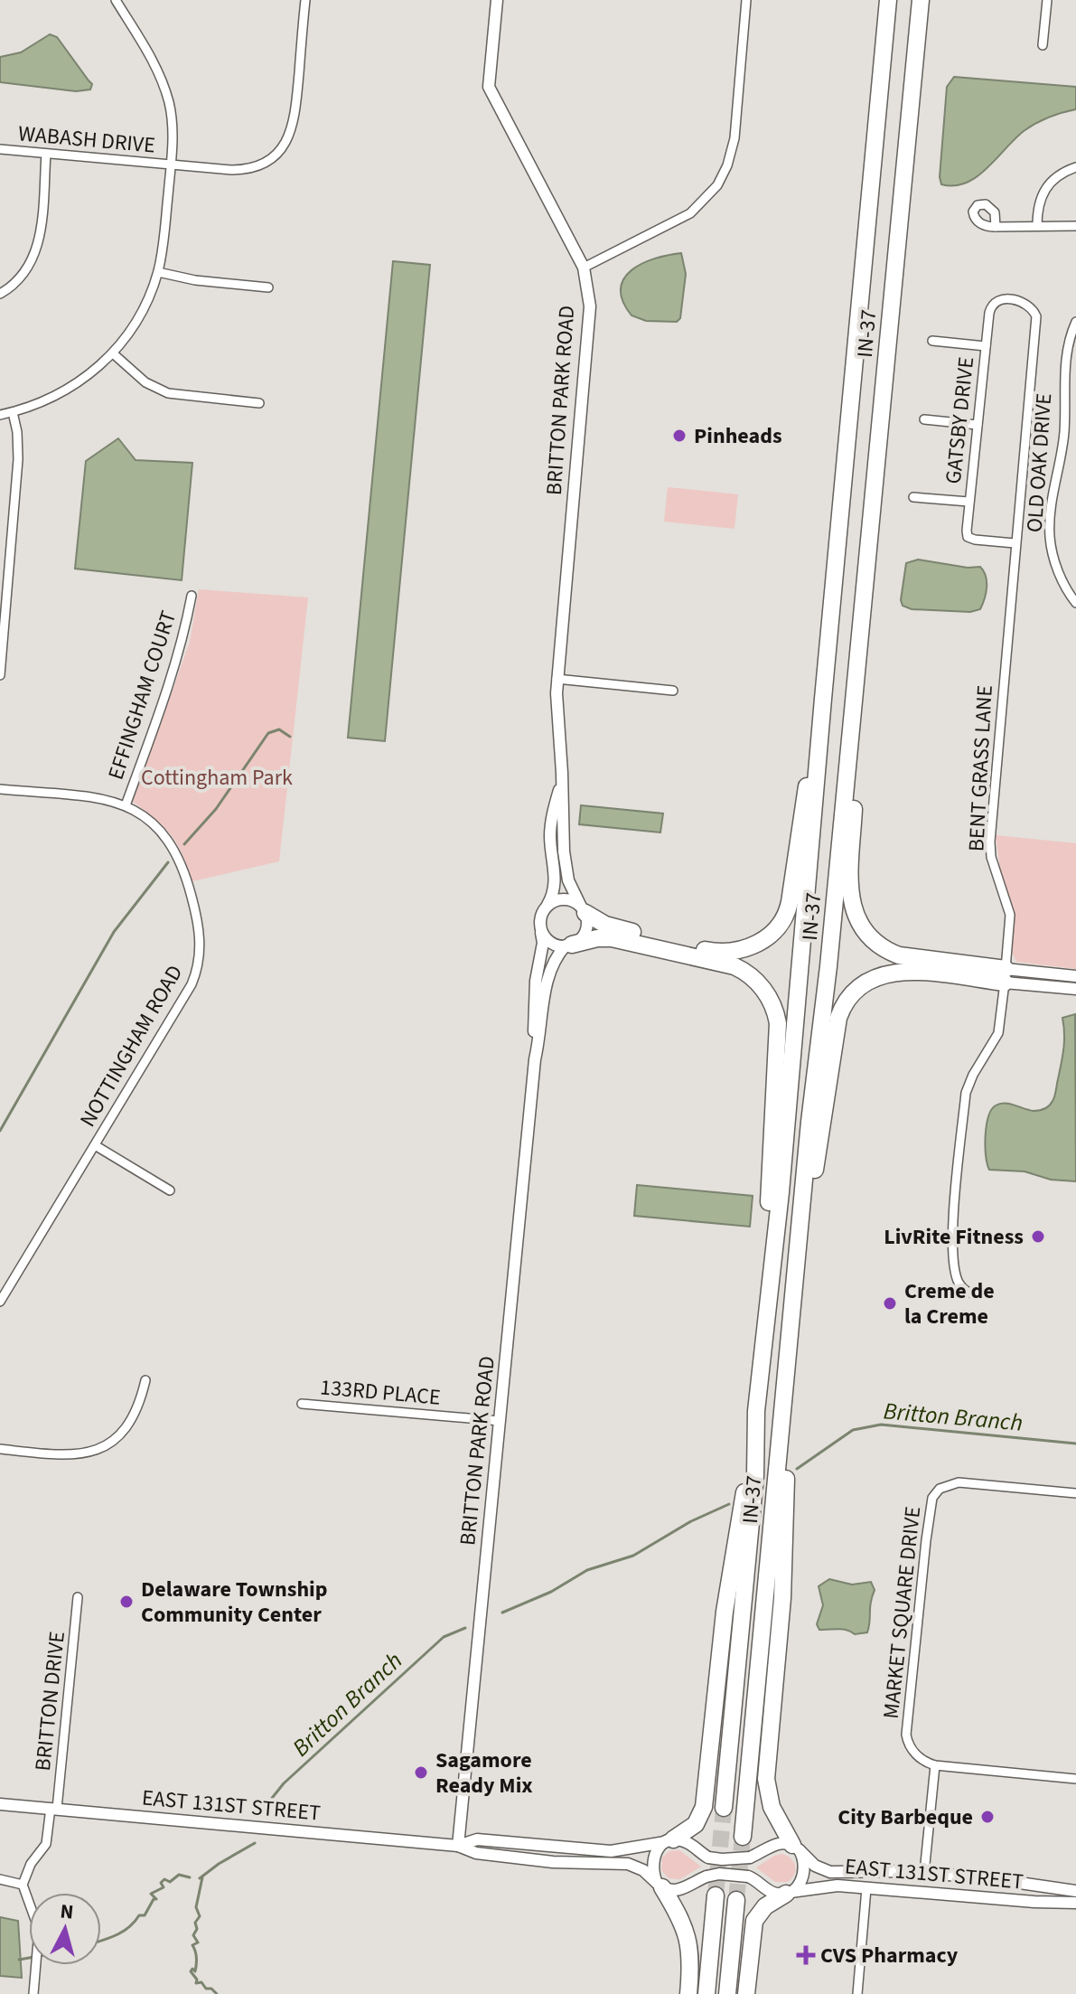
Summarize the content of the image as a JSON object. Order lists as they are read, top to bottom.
{
  "streets": {
    "highway": ["IN-37"],
    "street": [
      "WABASH DRIVE",
      "BRITTON PARK ROAD",
      "GATSBY DRIVE",
      "OLD OAK DRIVE",
      "EFFINGHAM COURT",
      "BENT GRASS LANE",
      "NOTTINGHAM ROAD",
      "133RD PLACE",
      "MARKET SQUARE DRIVE",
      "BRITTON DRIVE",
      "EAST 131ST STREET"
    ]
  },
  "crossings": [
    ["BRITTON PARK ROAD", "133RD PLACE"],
    ["BRITTON PARK ROAD", "EAST 131ST STREET"],
    ["GATSBY DRIVE", "BENT GRASS LANE"],
    ["EFFINGHAM COURT", "NOTTINGHAM ROAD"],
    ["BRITTON DRIVE", "EAST 131ST STREET"]
  ],
  "water": ["Britton Branch"],
  "parks": ["Cottingham Park"],
  "places": {
    "other": [
      "Pinheads",
      "LivRite Fitness",
      "Creme de la Creme",
      "Delaware Township Community Center",
      "Sagamore Ready Mix",
      "City Barbeque"
    ],
    "health": ["CVS Pharmacy"]
  },
  "north": "top"
}
